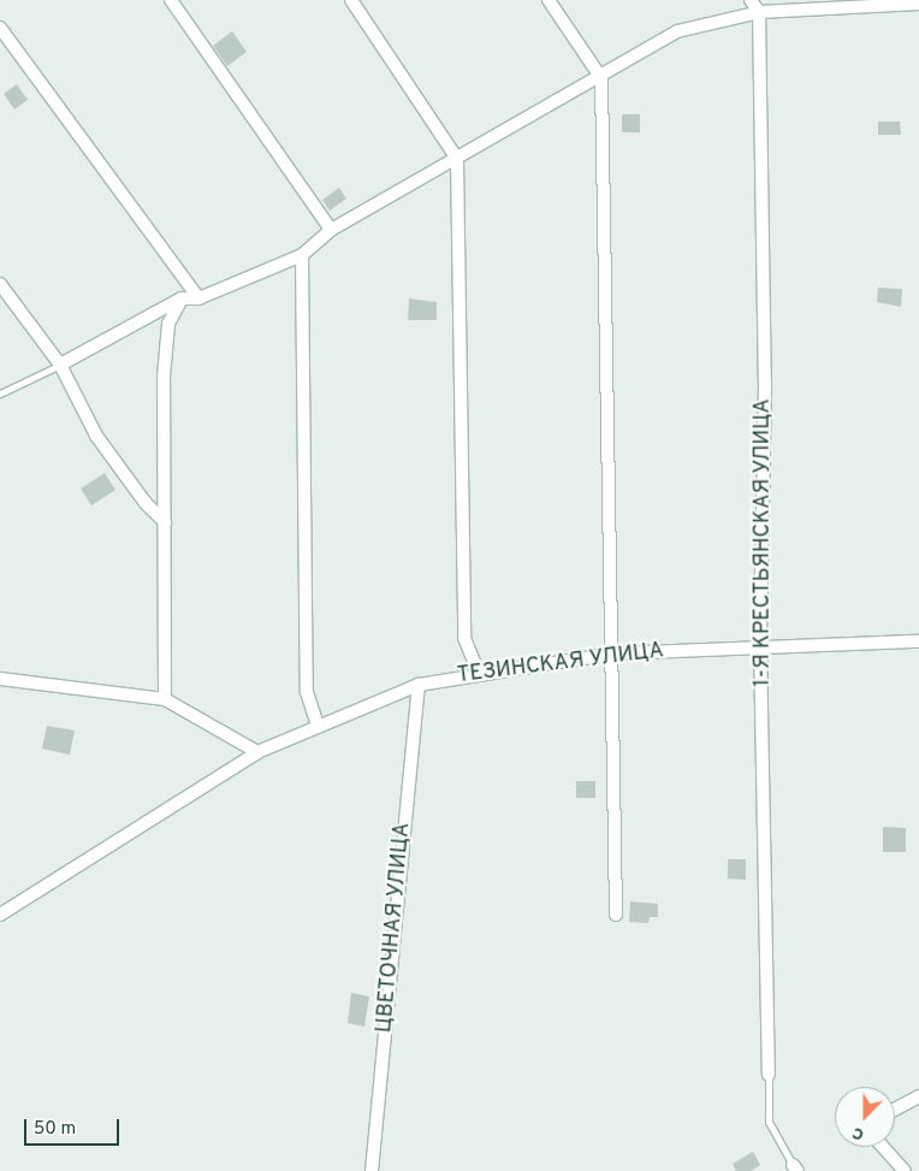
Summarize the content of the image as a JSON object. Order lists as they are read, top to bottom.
{
  "streets": {
    "street": ["1-Я КРЕСТЬЯНСКАЯ УЛИЦА", "ТЕЗИНСКАЯ УЛИЦА", "ЦВЕТОЧНАЯ УЛИЦА"]
  },
  "crossings": [
    ["1-Я КРЕСТЬЯНСКАЯ УЛИЦА", "ТЕЗИНСКАЯ УЛИЦА"],
    ["ТЕЗИНСКАЯ УЛИЦА", "ЦВЕТОЧНАЯ УЛИЦА"]
  ],
  "scale_bar": "50 m",
  "north": "bottom"
}
